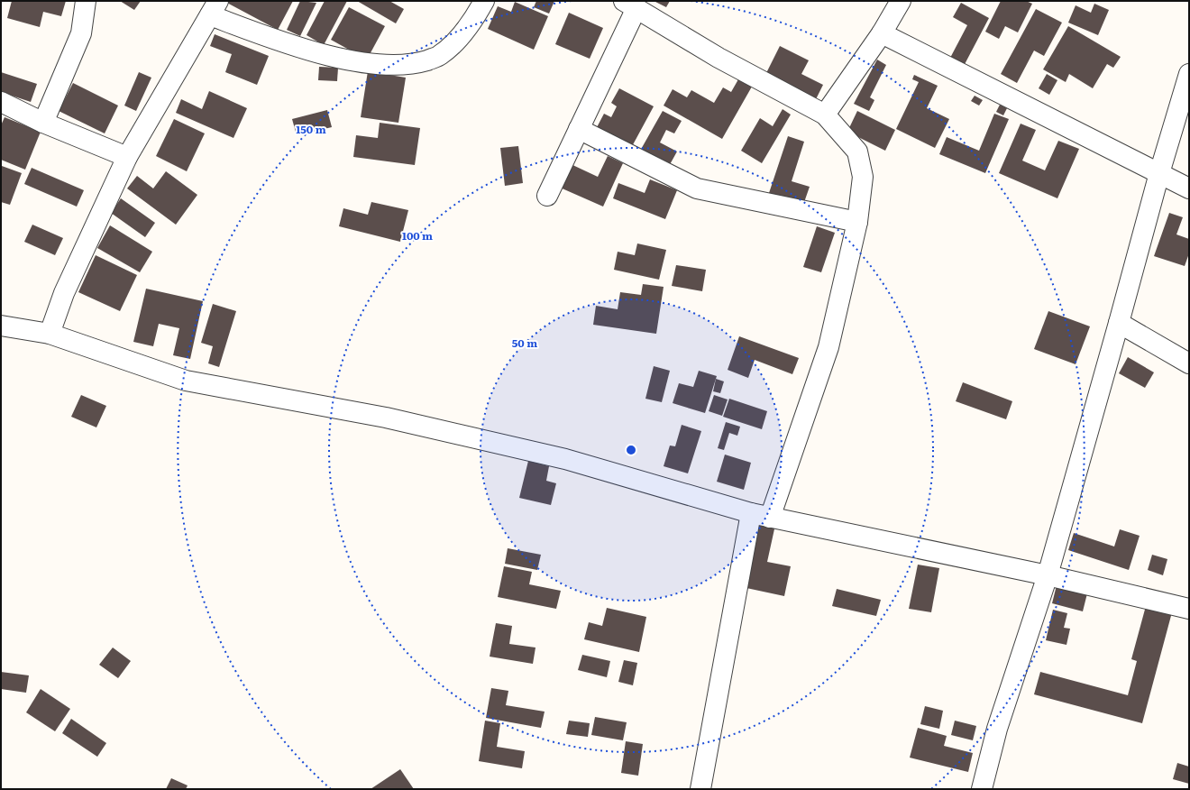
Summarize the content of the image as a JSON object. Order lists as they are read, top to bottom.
{
  "rings": ["150 m", "100 m", "50 m"]
}
